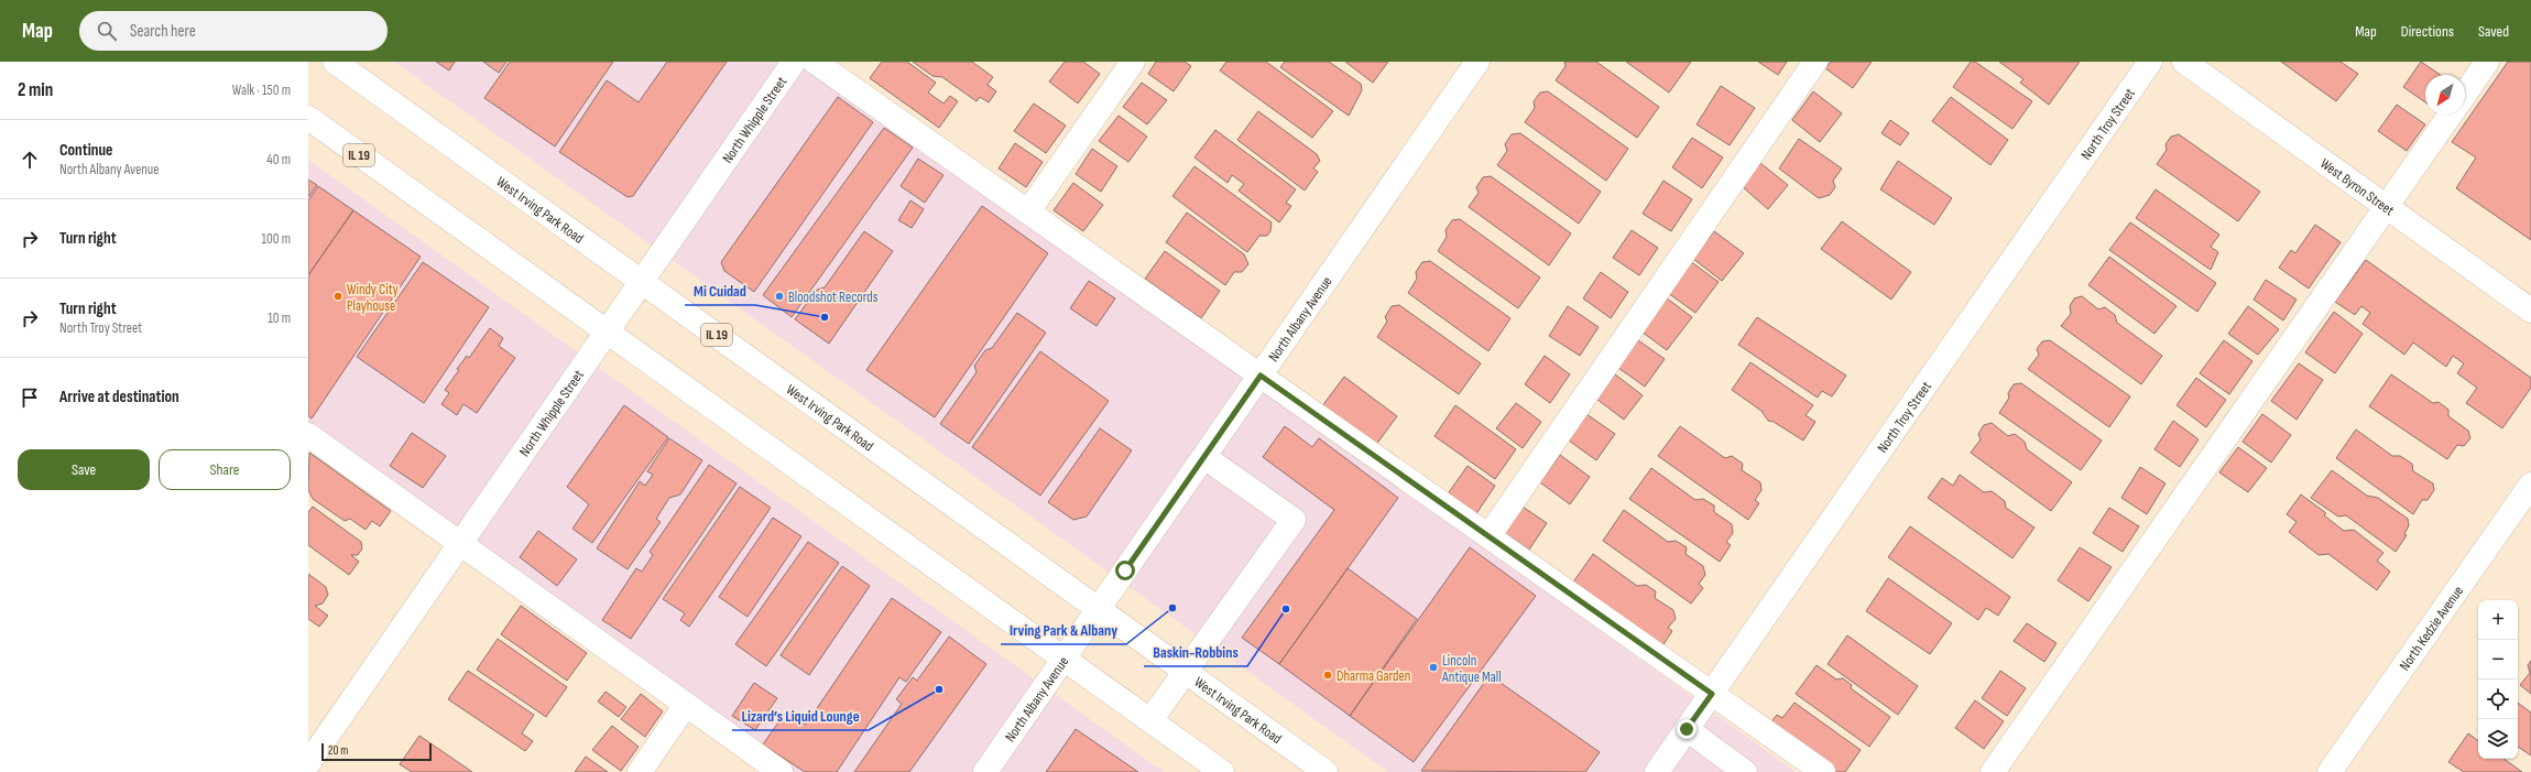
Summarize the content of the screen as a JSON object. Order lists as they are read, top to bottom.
{
  "streets": {
    "street": [
      "North Whipple Street",
      "North Troy Street",
      "IL 19",
      "West Byron Street",
      "West Irving Park Road",
      "North Albany Avenue",
      "North Kedzie Avenue"
    ]
  },
  "crossings": [
    ["North Whipple Street", "IL 19"],
    ["North Whipple Street", "West Irving Park Road"],
    ["IL 19", "North Albany Avenue"],
    ["West Irving Park Road", "North Albany Avenue"]
  ],
  "places": [
    "Windy City Playhouse",
    "Bloodshot Records",
    "Mi Cuidad",
    "Irving Park & Albany",
    "Baskin-Robbins",
    "Lincoln Antique Mall",
    "Dharma Garden",
    "Lizard’s Liquid Lounge"
  ],
  "scale_bar": "20 m",
  "north": "bottom left",
  "page": {
    "header": "Map",
    "search": "Search here",
    "nav": ["Map", "Directions", "Saved"],
    "heading": ["2 min", "Walk · 150 m"],
    "list": [
      ["Continue", "North Albany Avenue", "40 m"],
      ["Turn right", "100 m"],
      ["Turn right", "North Troy Street", "10 m"],
      "Arrive at destination"
    ],
    "buttons": ["Save", "Share"],
    "map_buttons": ["+", "−"],
    "scale": "20 m"
  }
}
